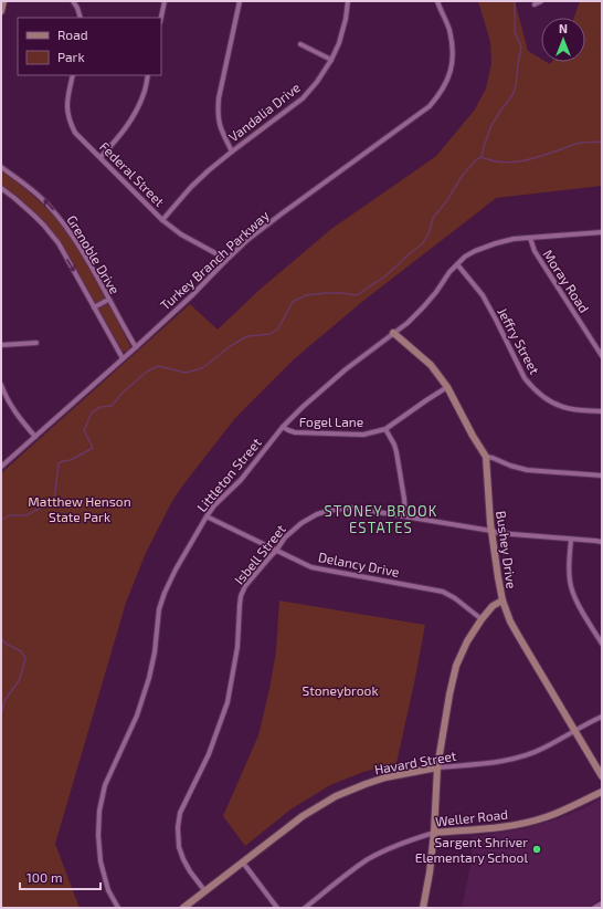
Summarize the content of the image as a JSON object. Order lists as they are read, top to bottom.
{
  "streets": {
    "street": [
      "Vandalia Drive",
      "Federal Street",
      "Grenoble Drive",
      "Turkey Branch Parkway",
      "Moray Road",
      "Jeffry Street",
      "Fogel Lane",
      "Littleton Street",
      "Bushey Drive",
      "Isbell Street",
      "Delancy Drive",
      "Havard Street",
      "Weller Road"
    ]
  },
  "crossings": [
    ["Vandalia Drive", "Federal Street"],
    ["Federal Street", "Turkey Branch Parkway"],
    ["Grenoble Drive", "Turkey Branch Parkway"],
    ["Moray Road", "Littleton Street"],
    ["Jeffry Street", "Littleton Street"],
    ["Fogel Lane", "Littleton Street"],
    ["Fogel Lane", "Bushey Drive"],
    ["Littleton Street", "Bushey Drive"],
    ["Littleton Street", "Delancy Drive"],
    ["Bushey Drive", "Isbell Street"],
    ["Bushey Drive", "Havard Street"],
    ["Isbell Street", "Delancy Drive"],
    ["Isbell Street", "Havard Street"]
  ],
  "districts": ["STONEY BROOK ESTATES"],
  "parks": ["Matthew Henson State Park", "Stoneybrook"],
  "places": ["Sargent Shriver Elementary School"],
  "legend": ["Road", "Park"],
  "scale_bar": "100 m",
  "north": "top"
}
